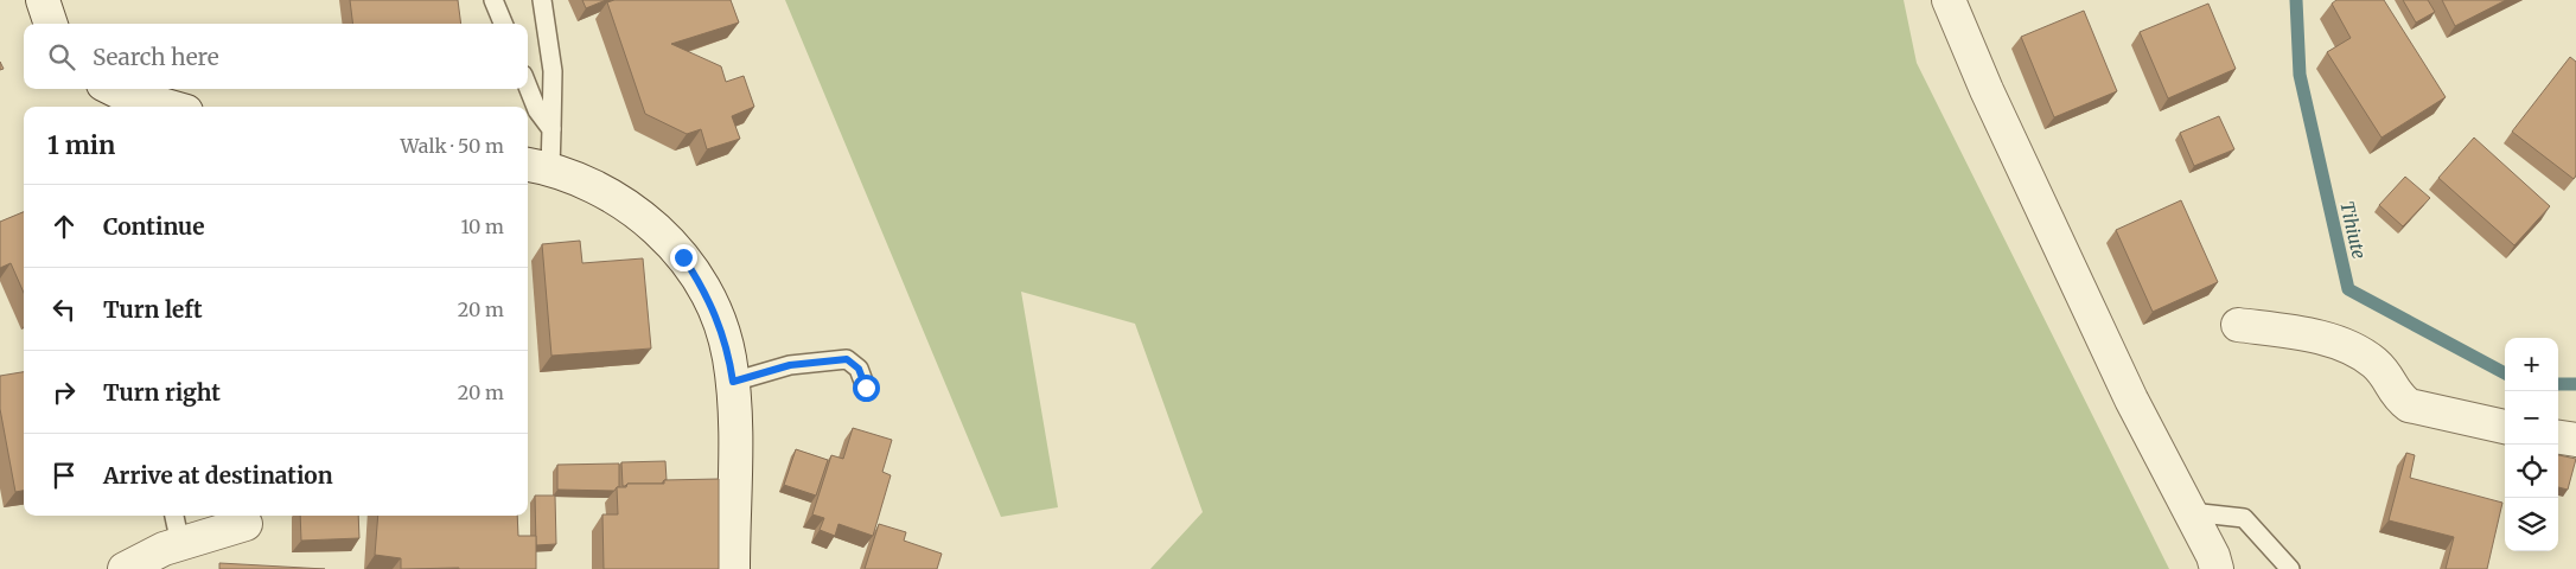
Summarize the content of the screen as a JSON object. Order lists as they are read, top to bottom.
{
  "water": ["Tihiute"],
  "page": {
    "search": "Search here",
    "heading": ["1 min", "Walk · 50 m"],
    "list": [
      ["Continue", "10 m"],
      ["Turn left", "20 m"],
      ["Turn right", "20 m"],
      "Arrive at destination"
    ],
    "map_buttons": ["+", "−"]
  }
}
